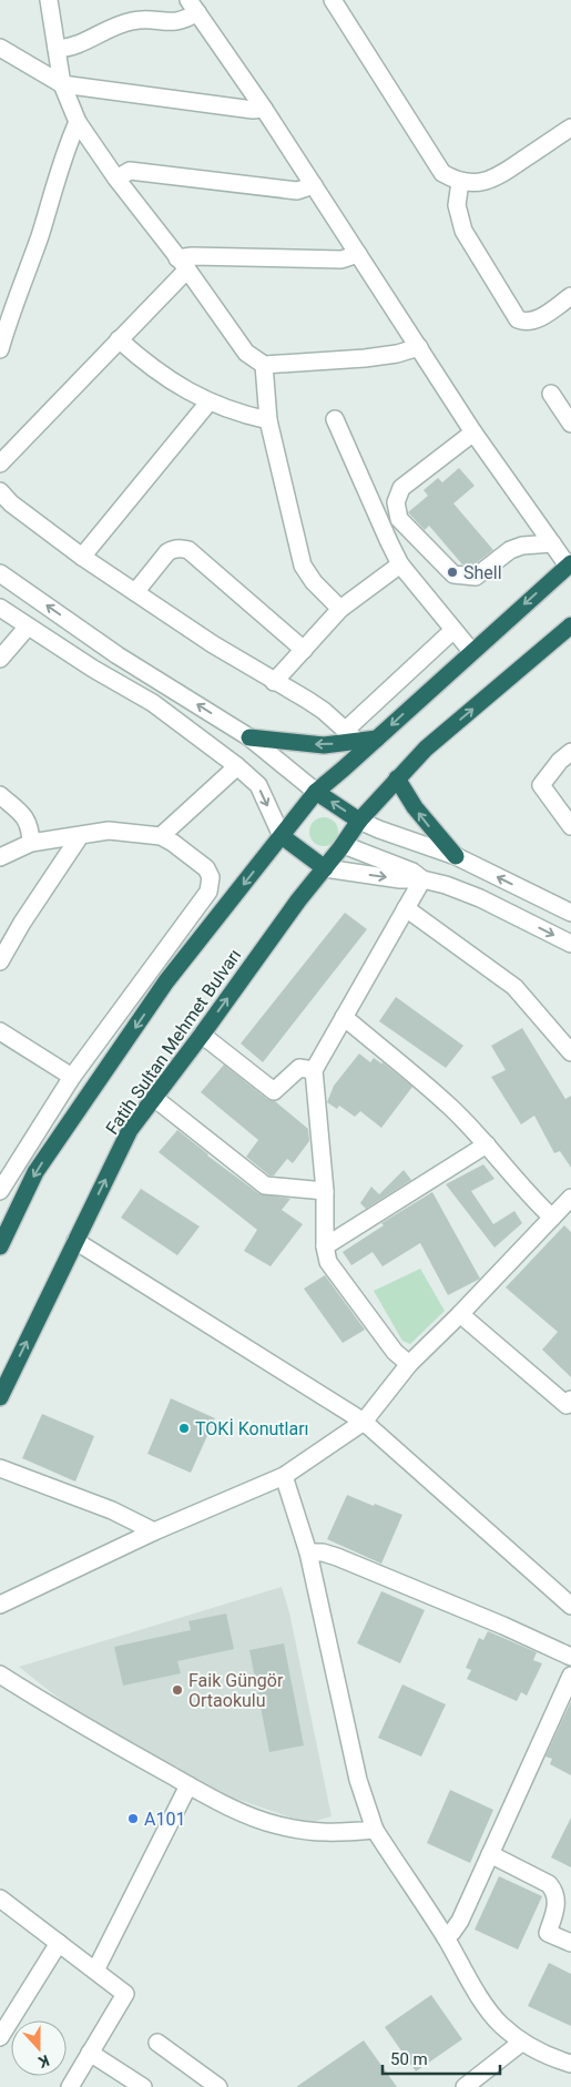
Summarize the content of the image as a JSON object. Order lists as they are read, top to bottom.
{
  "streets": {
    "highway": ["Fatih Sultan Mehmet Bulvarı"]
  },
  "places": [
    "Shell",
    "TOKİ Konutları",
    "Faik Güngör Ortaokulu",
    "A101"
  ],
  "scale_bar": "50 m",
  "north": "bottom"
}
